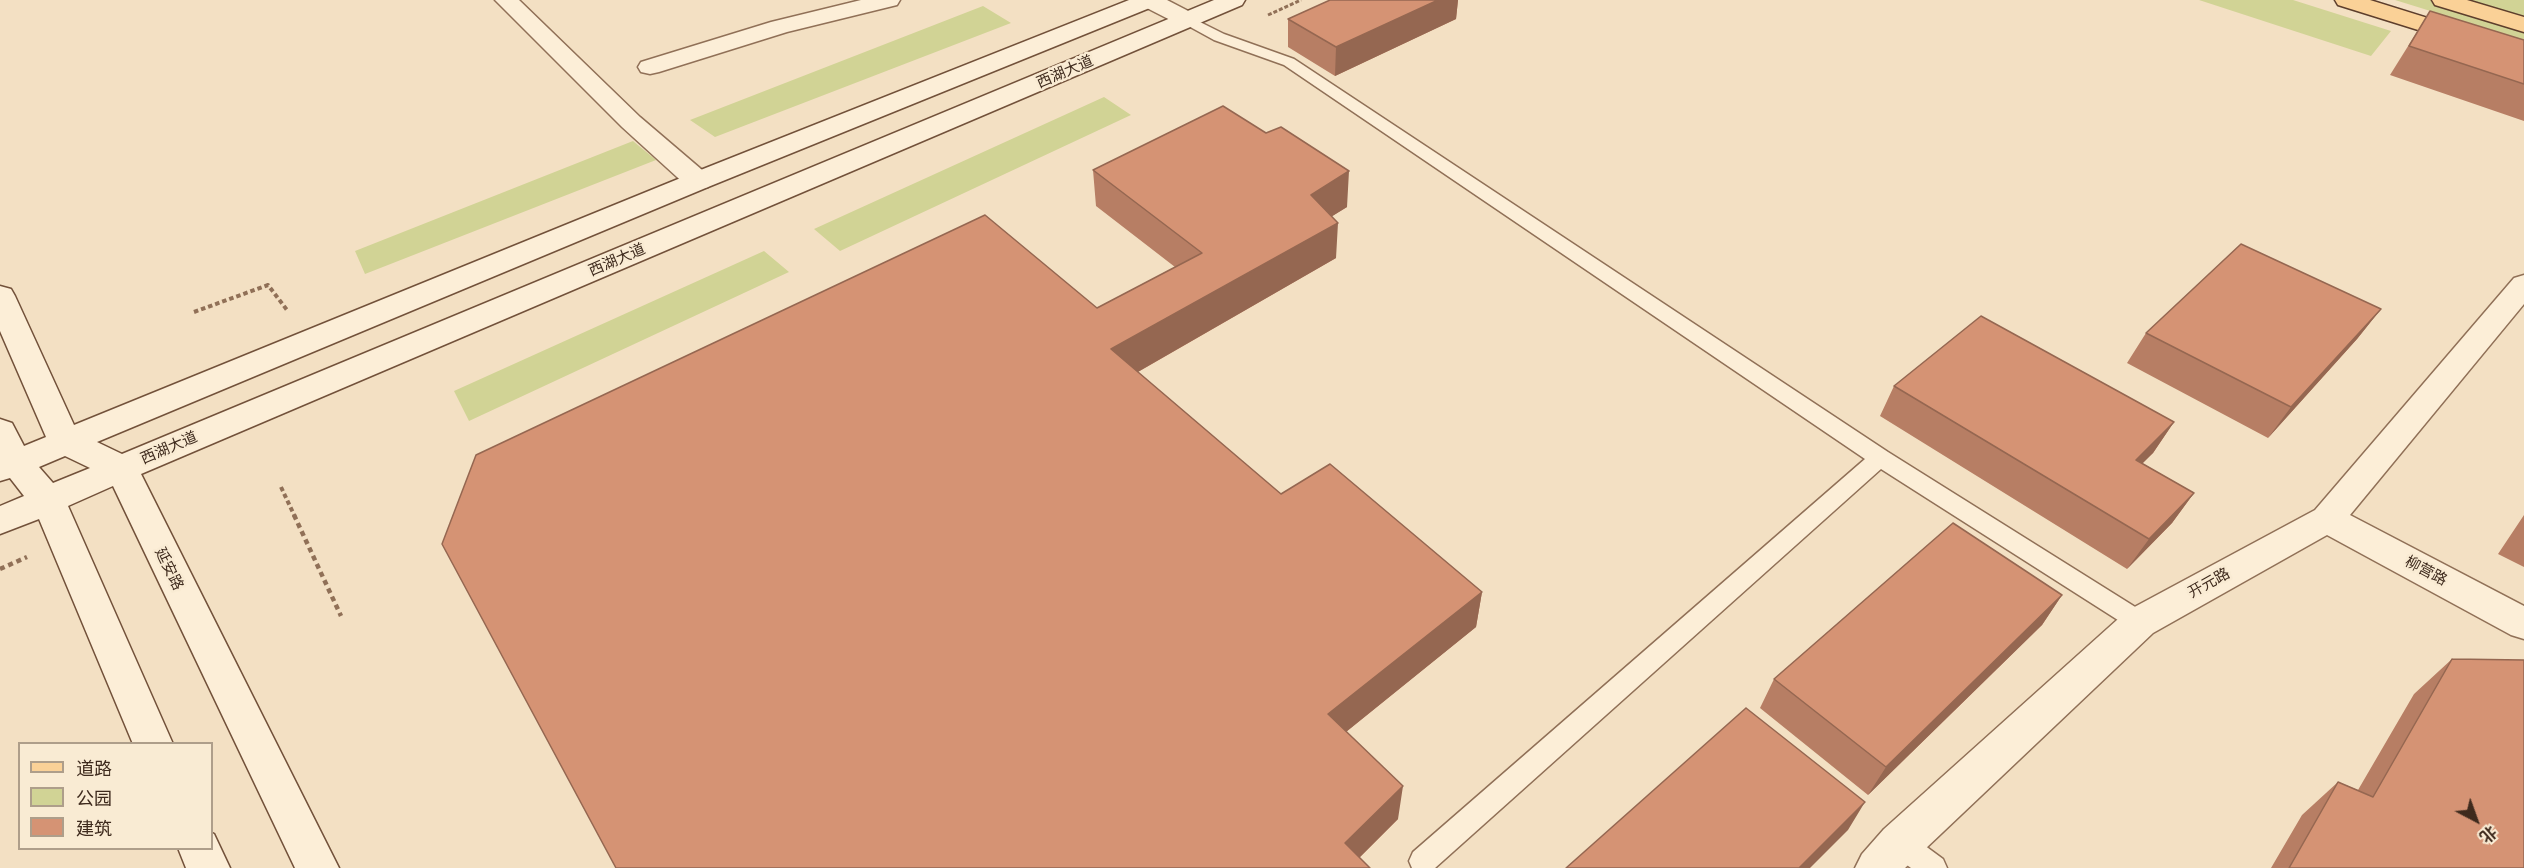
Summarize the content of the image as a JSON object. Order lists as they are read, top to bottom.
{
  "streets": {
    "main road": [
      "西湖大道",
      "延安路",
      "柳营路",
      "开元路"
    ]
  },
  "crossings": [
    ["西湖大道", "延安路"],
    ["柳营路", "开元路"]
  ],
  "legend": ["道路", "公园", "建筑"],
  "north": "bottom right"
}
